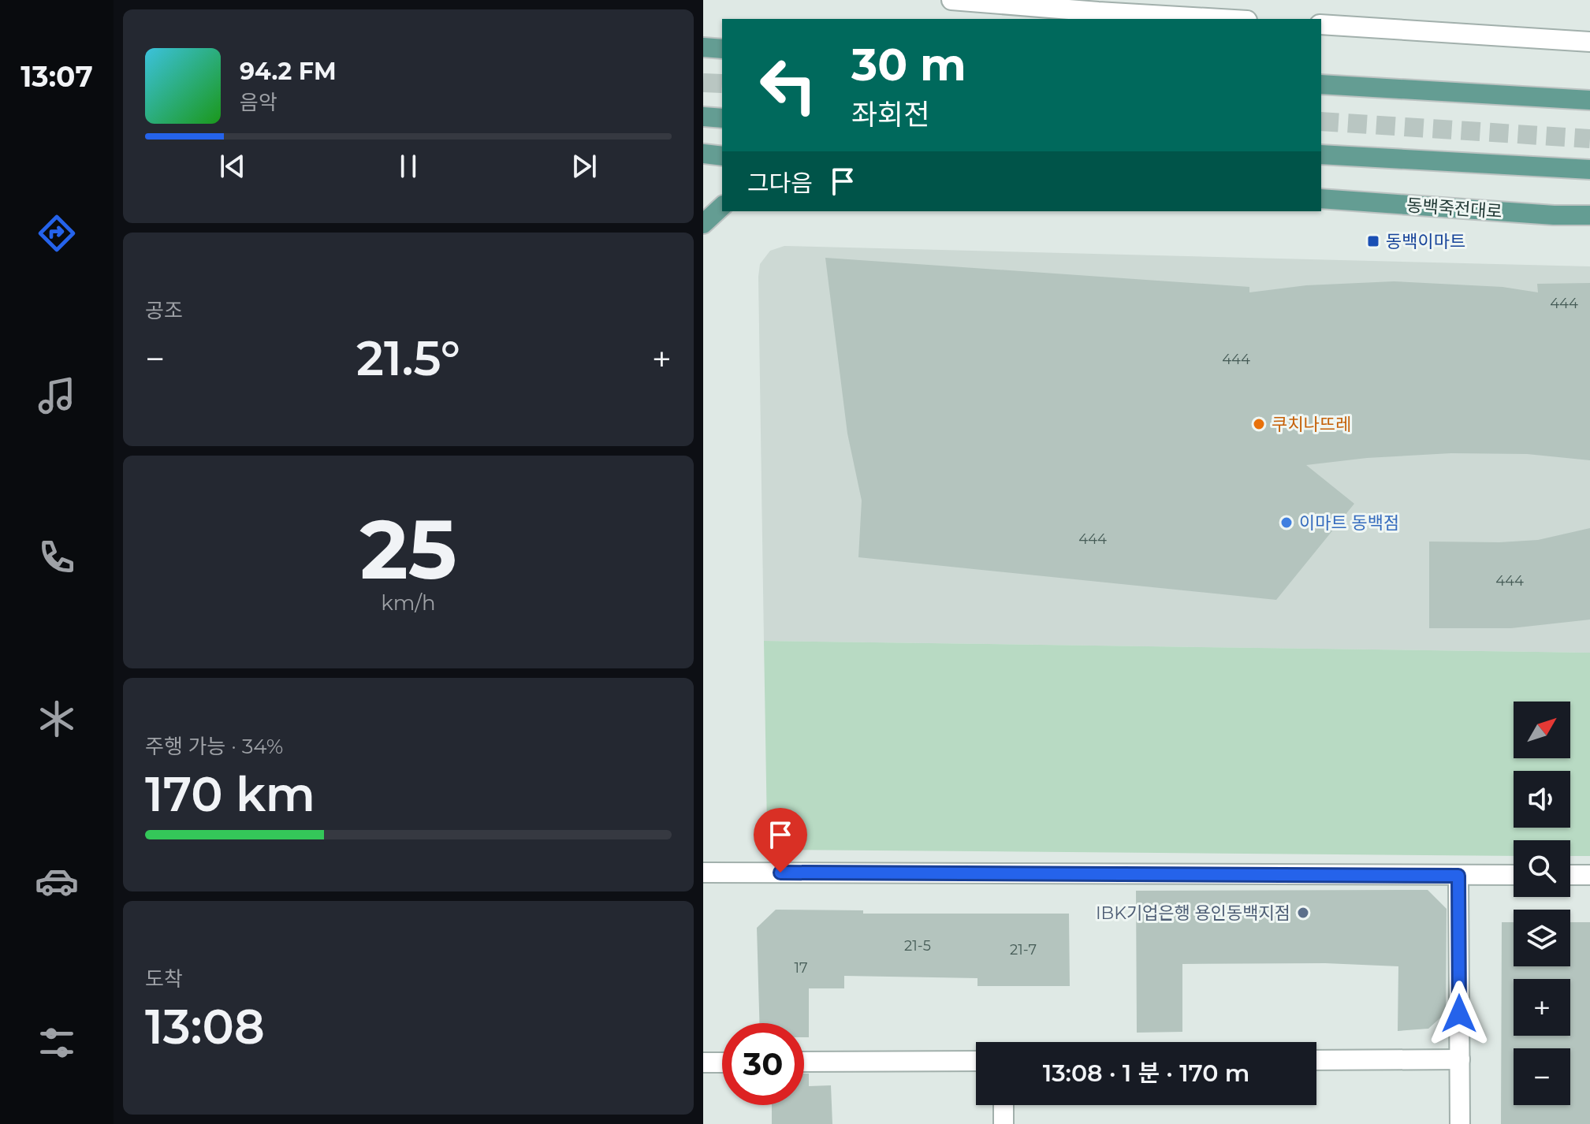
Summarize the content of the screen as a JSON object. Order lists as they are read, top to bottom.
{
  "streets": {
    "main road": ["동백죽전대로"]
  },
  "places": {
    "transit": ["동백이마트"],
    "other": ["쿠치나뜨레", "이마트 동백점", "IBK기업은행 용인동백지점"]
  },
  "house_numbers": [
    "444",
    "444",
    "444",
    "444",
    "21-5",
    "21-7",
    "17"
  ],
  "north": "top right",
  "page": {
    "tabs": "13:07",
    "turn": ["30 m", "좌회전"],
    "song": ["94.2 FM", "음악"],
    "then": "그다음",
    "tile": [
      "공조",
      ["25", "km/h"],
      ["주행 가능 · 34%", "170 km"],
      ["도착", "13:08"]
    ],
    "heat": ["−", "21.5°", "+"],
    "map_buttons": ["+", "−"],
    "limit": "30",
    "trip": "13:08 · 1 분 · 170 m"
  }
}
